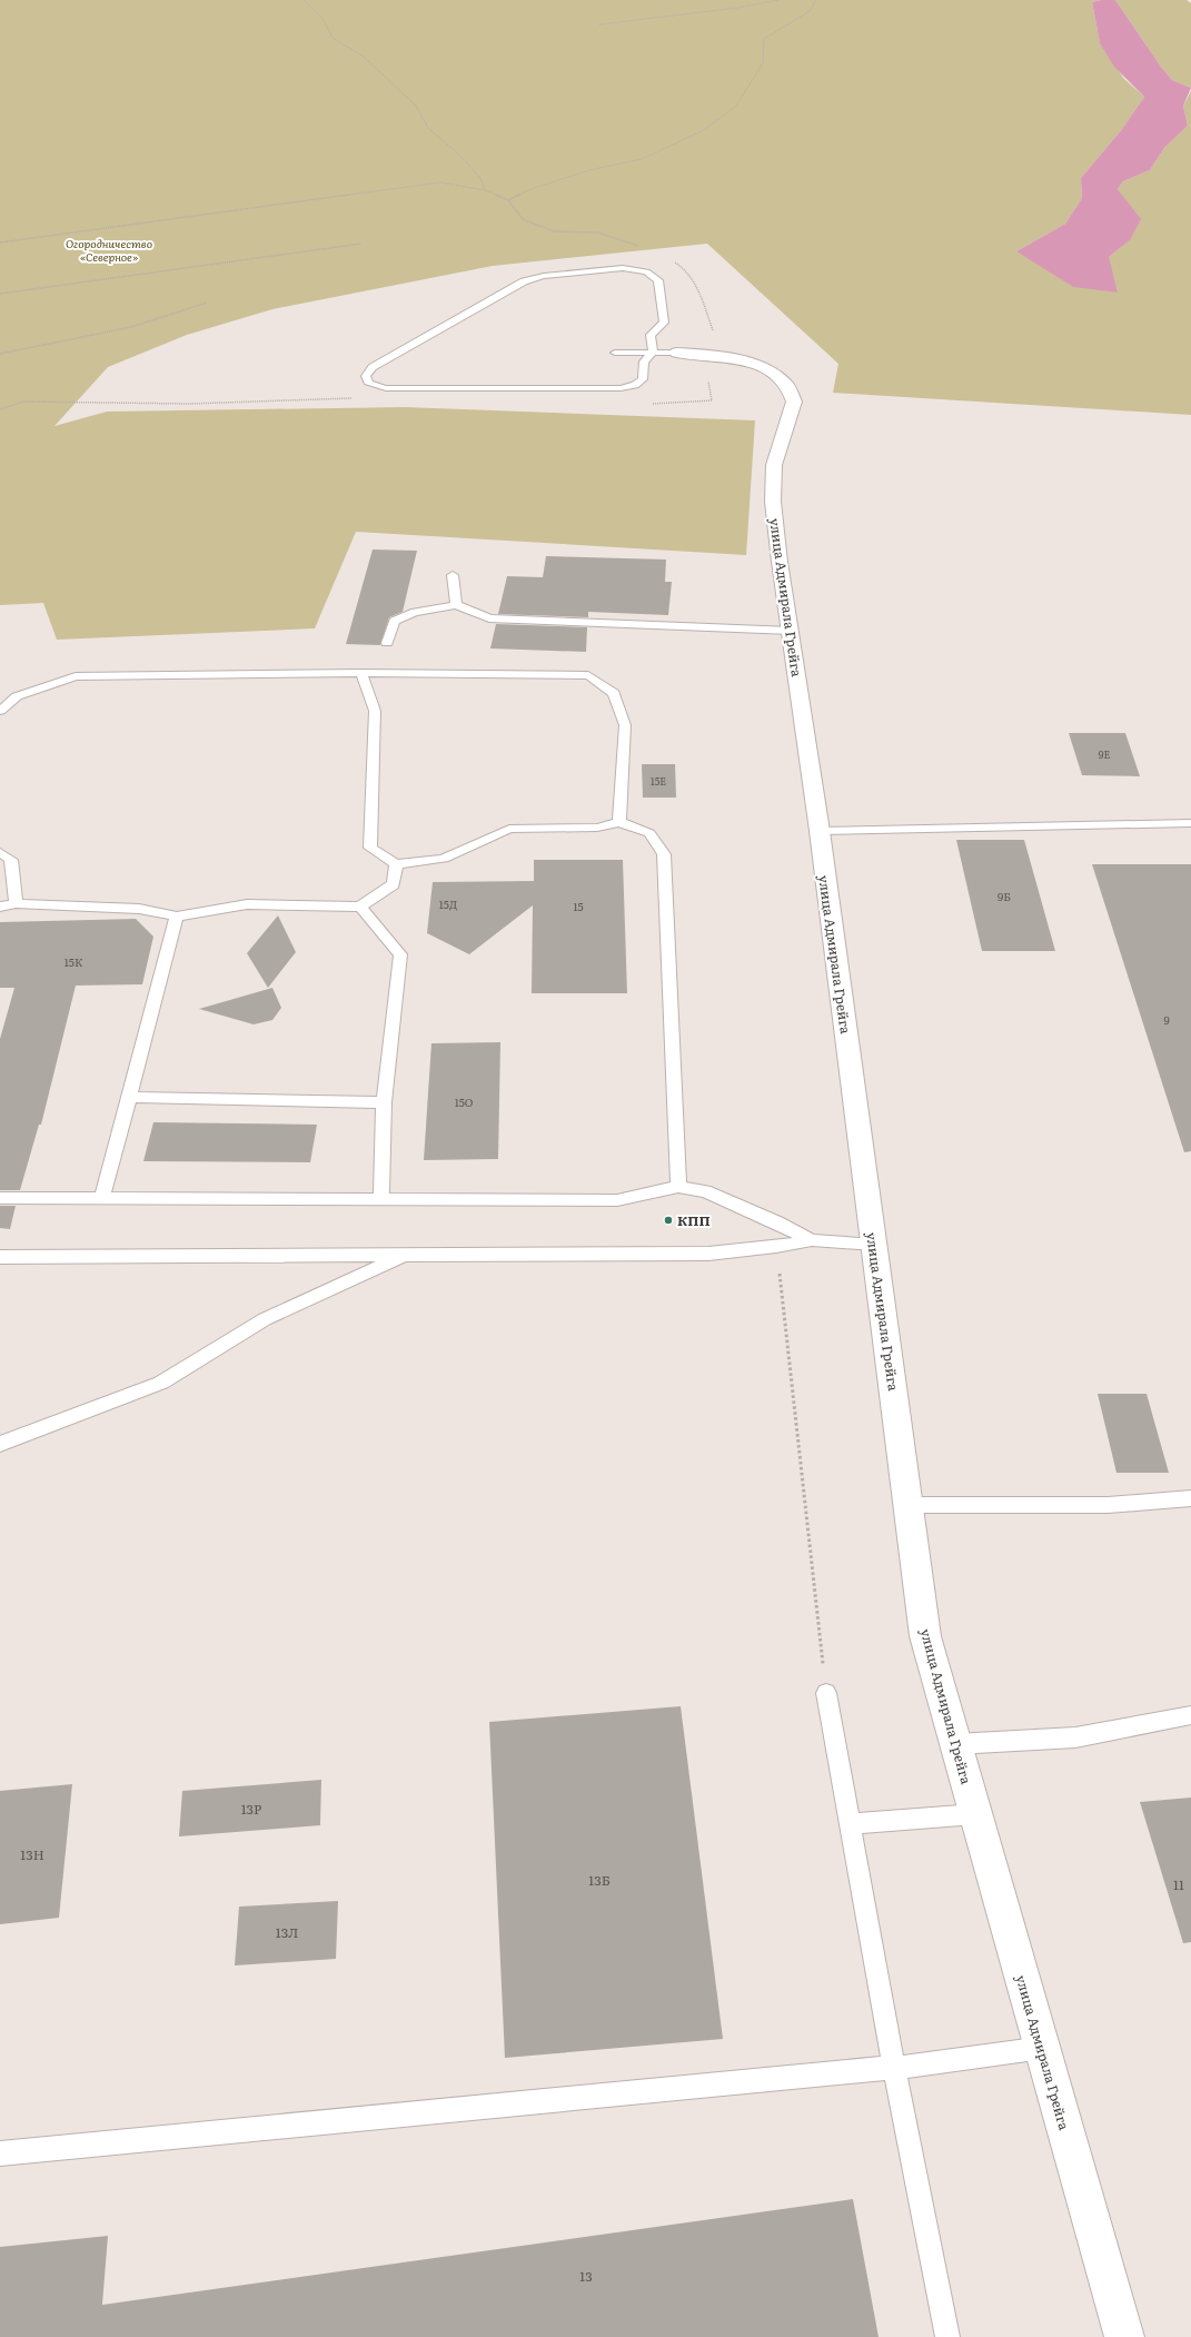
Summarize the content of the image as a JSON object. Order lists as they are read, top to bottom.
{
  "streets": {
    "street": ["улица Адмирала Грейга"]
  },
  "parks": ["Огородничество «Северное»"],
  "places": ["КПП"],
  "house_numbers": [
    "9Е",
    "15Е",
    "9Б",
    "15Д",
    "15",
    "15К",
    "9",
    "15О",
    "13Р",
    "13Н",
    "13Б",
    "11",
    "13Л",
    "13"
  ]
}
